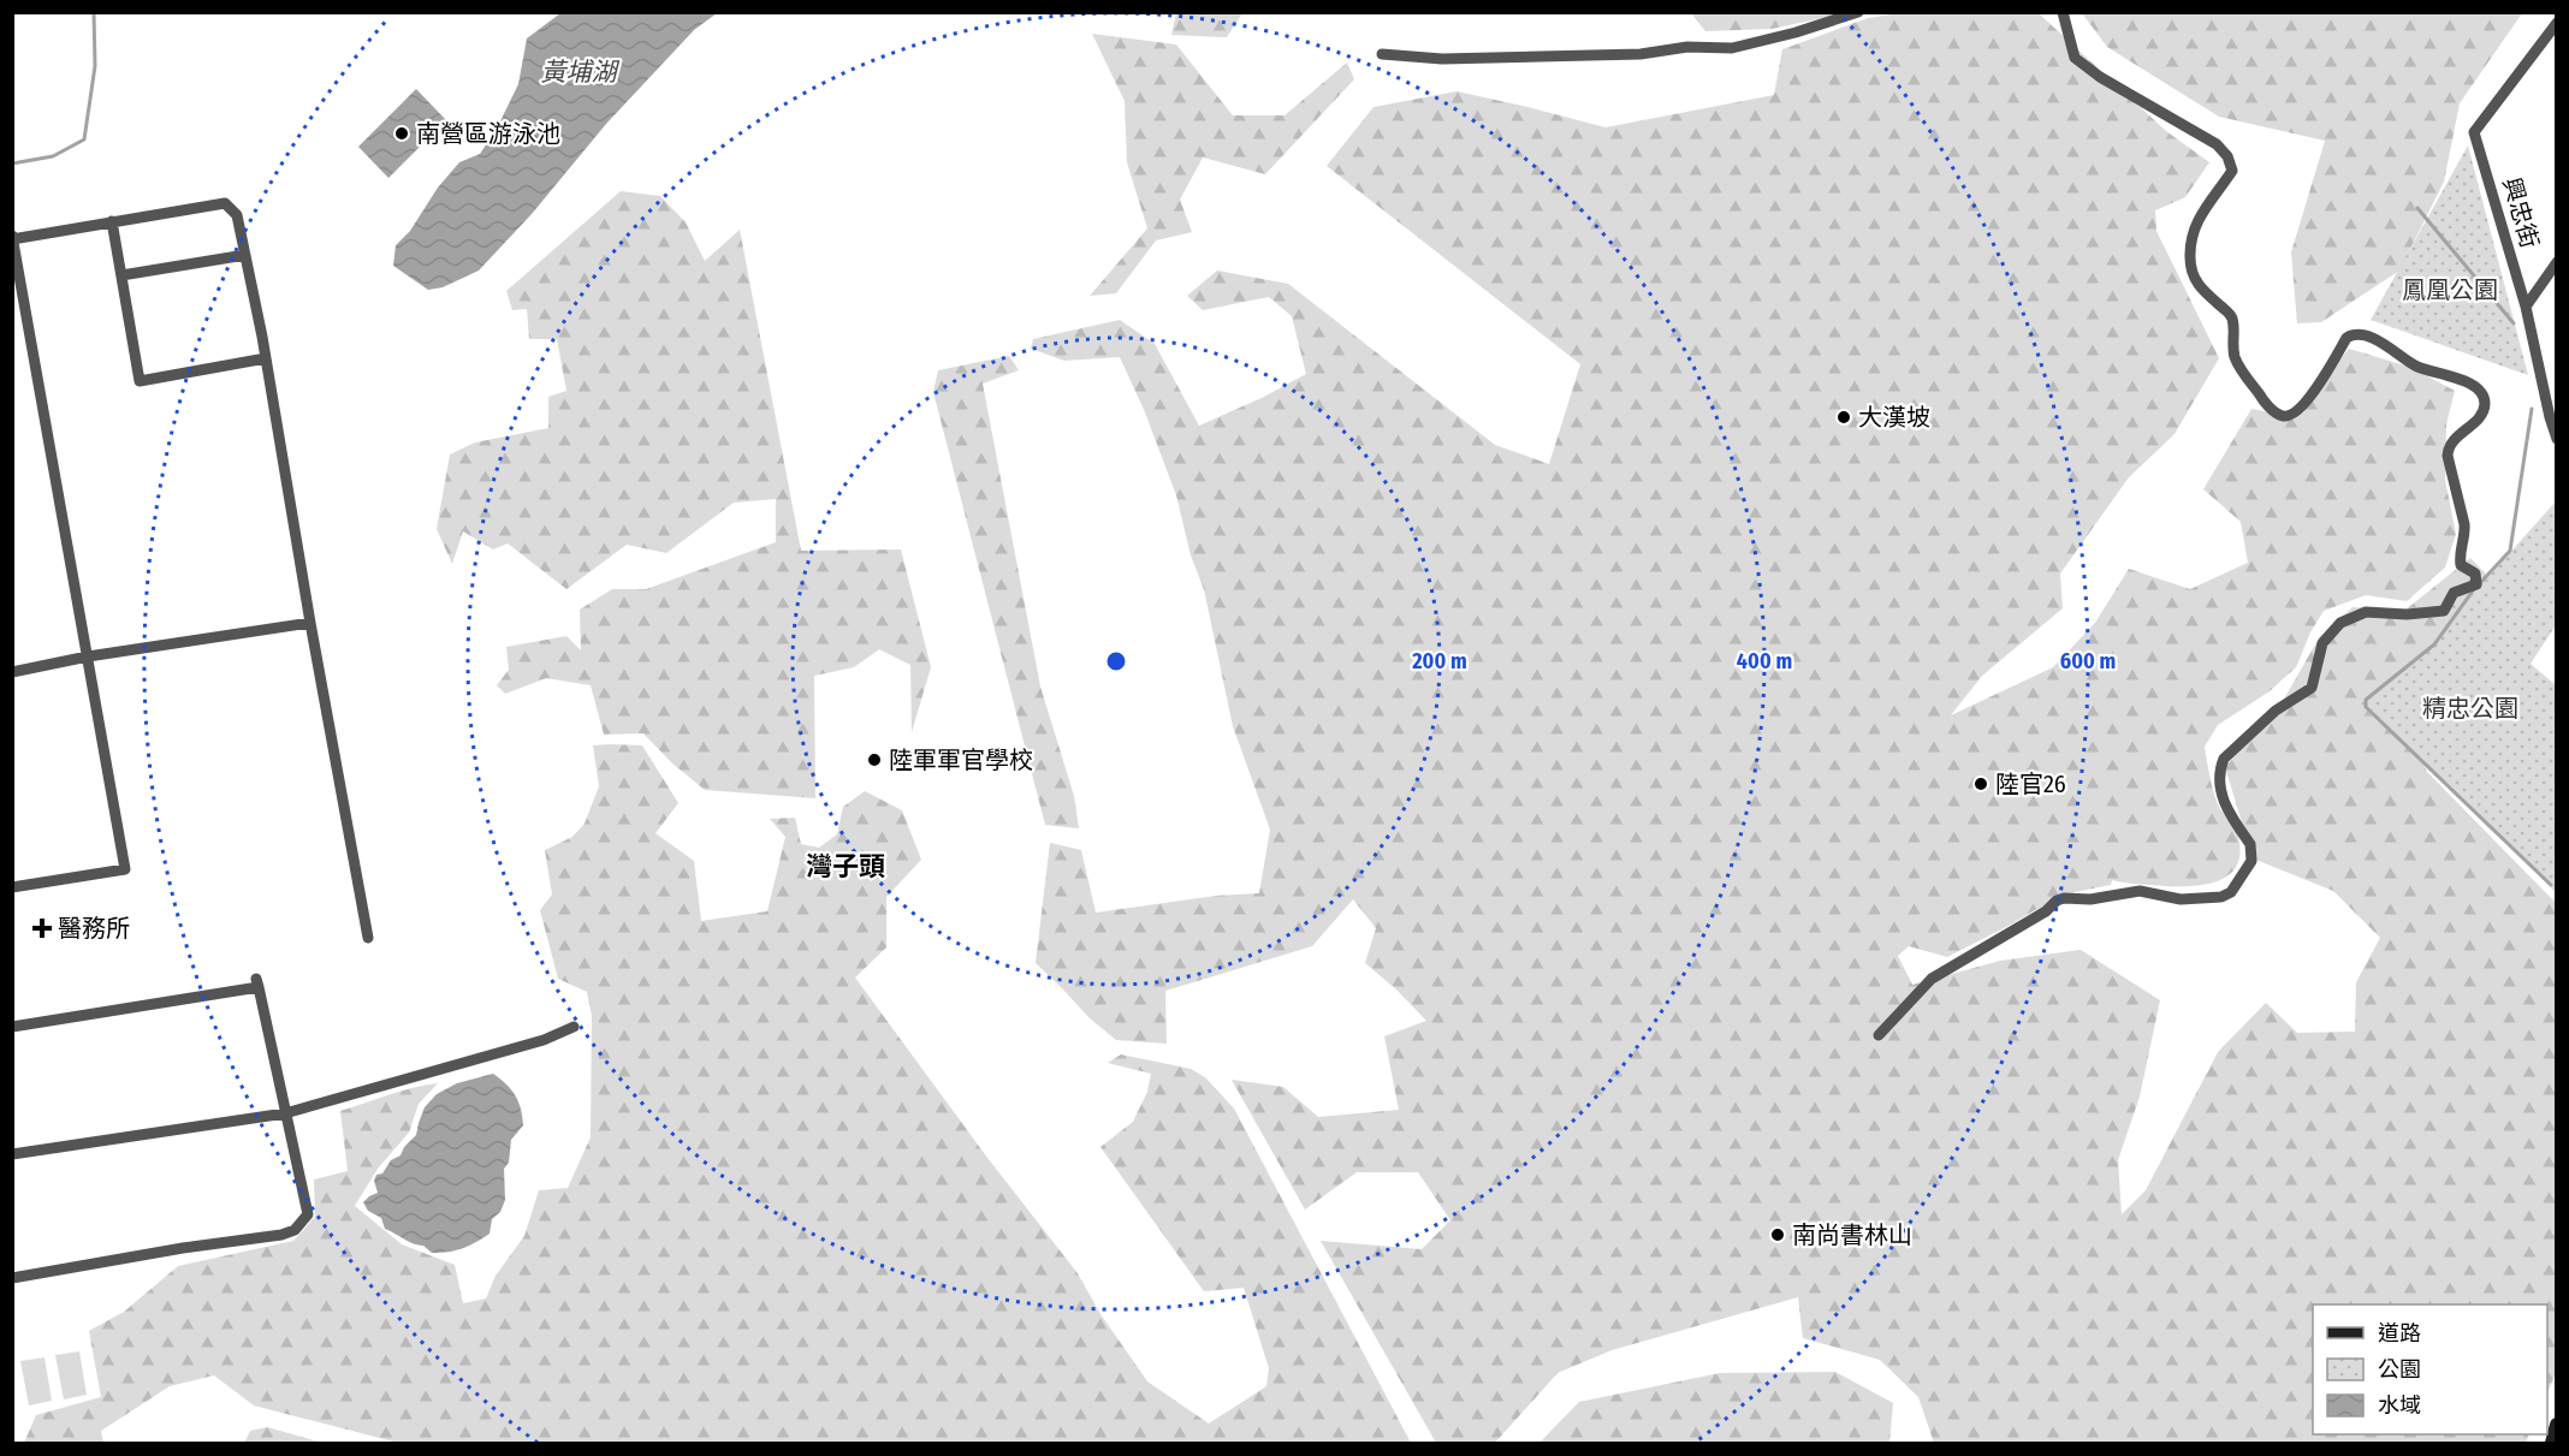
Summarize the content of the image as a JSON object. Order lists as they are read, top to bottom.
{
  "streets": {
    "street": ["興忠街"]
  },
  "districts": ["灣子頭"],
  "water": ["黃埔湖"],
  "parks": ["鳳凰公園", "精忠公園"],
  "places": {
    "other": [
      "南營區游泳池",
      "大漢坡",
      "陸軍軍官學校",
      "陸官26",
      "南尚書林山"
    ],
    "health": ["醫務所"]
  },
  "legend": ["道路", "公園", "水域"],
  "rings": ["200 m", "400 m", "600 m"]
}
